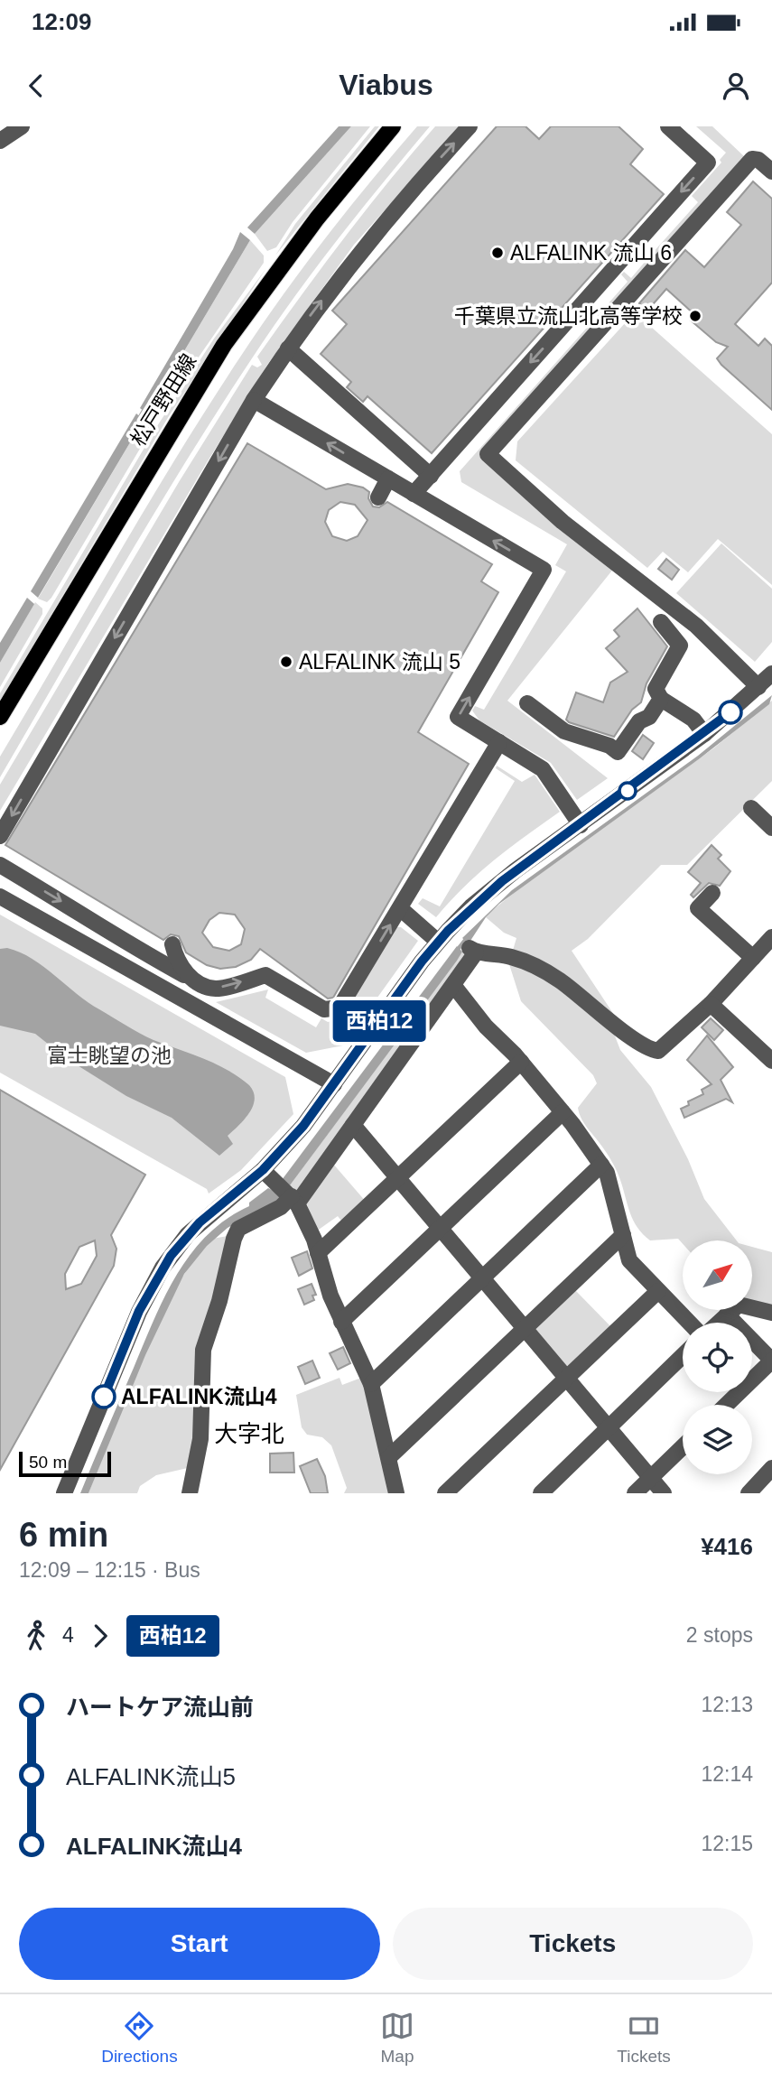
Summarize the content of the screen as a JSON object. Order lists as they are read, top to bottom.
{
  "streets": {
    "main road": ["松戸野田線"]
  },
  "districts": ["大字北"],
  "parks": ["富士眺望の池"],
  "places": [
    "ALFALINK 流山 6",
    "千葉県立流山北高等学校",
    "ALFALINK 流山 5",
    "ALFALINK流山4"
  ],
  "lines": ["bus line 西柏12"],
  "scale_bar": "50 m",
  "north": "top right",
  "page": {
    "status": "12:09",
    "header": "Viabus",
    "on_map": "西柏12",
    "scale": "50 m",
    "heading": ["6 min", "12:09 – 12:15 · Bus", "¥416"],
    "legs": ["4", "西柏12", "2 stops"],
    "list": [
      {
        "name": "ハートケア流山前",
        "value": "12:13"
      },
      {
        "name": "ALFALINK流山5",
        "value": "12:14"
      },
      {
        "name": "ALFALINK流山4",
        "value": "12:15"
      }
    ],
    "buttons": ["Start", "Tickets"],
    "tabs": ["Directions", "Map", "Tickets"]
  }
}
